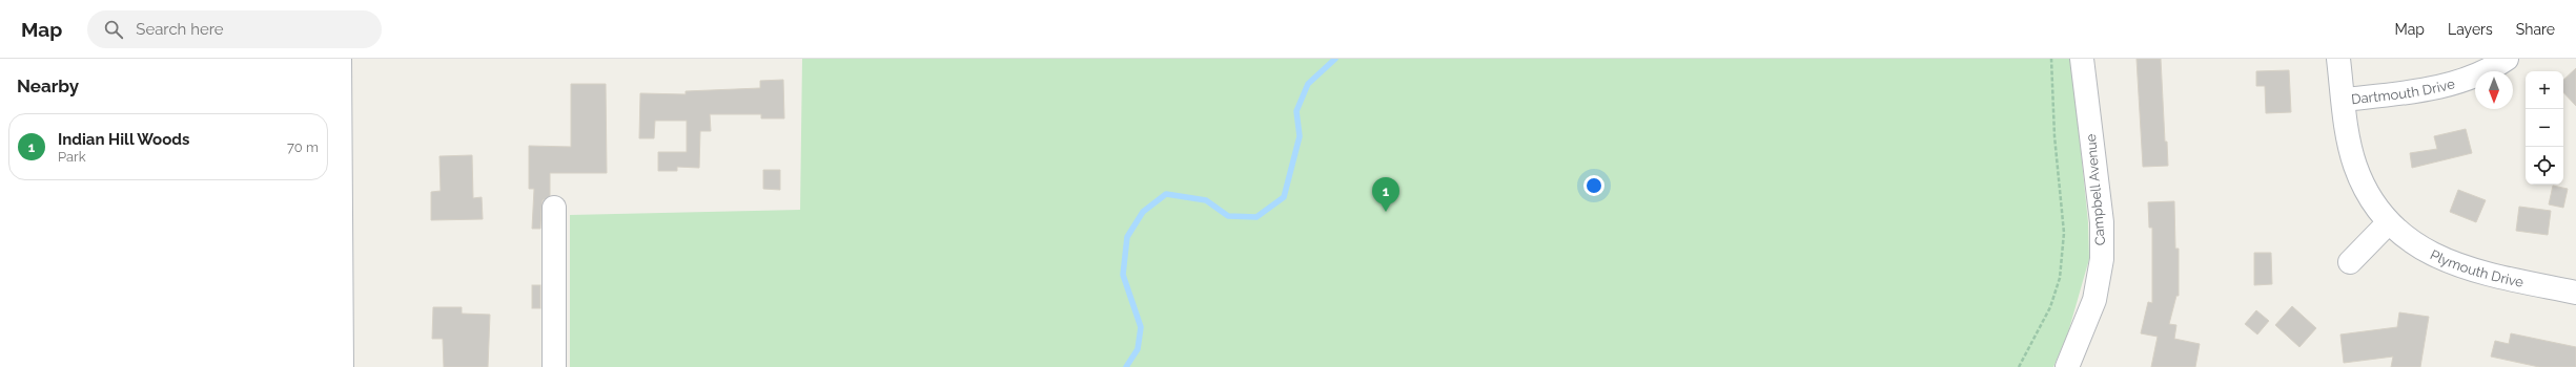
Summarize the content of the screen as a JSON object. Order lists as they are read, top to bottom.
{
  "streets": {
    "street": ["Dartmouth Drive", "Campbell Avenue", "Plymouth Drive"]
  },
  "crossings": [
    ["Dartmouth Drive", "Plymouth Drive"]
  ],
  "north": "bottom",
  "page": {
    "header": "Map",
    "search": "Search here",
    "nav": ["Map", "Layers", "Share"],
    "heading": "Nearby",
    "map_buttons": ["+", "−"],
    "list": [
      {
        "mark": "1",
        "name": "Indian Hill Woods",
        "note": "Park",
        "value": "70 m"
      }
    ],
    "pins": "1"
  }
}
